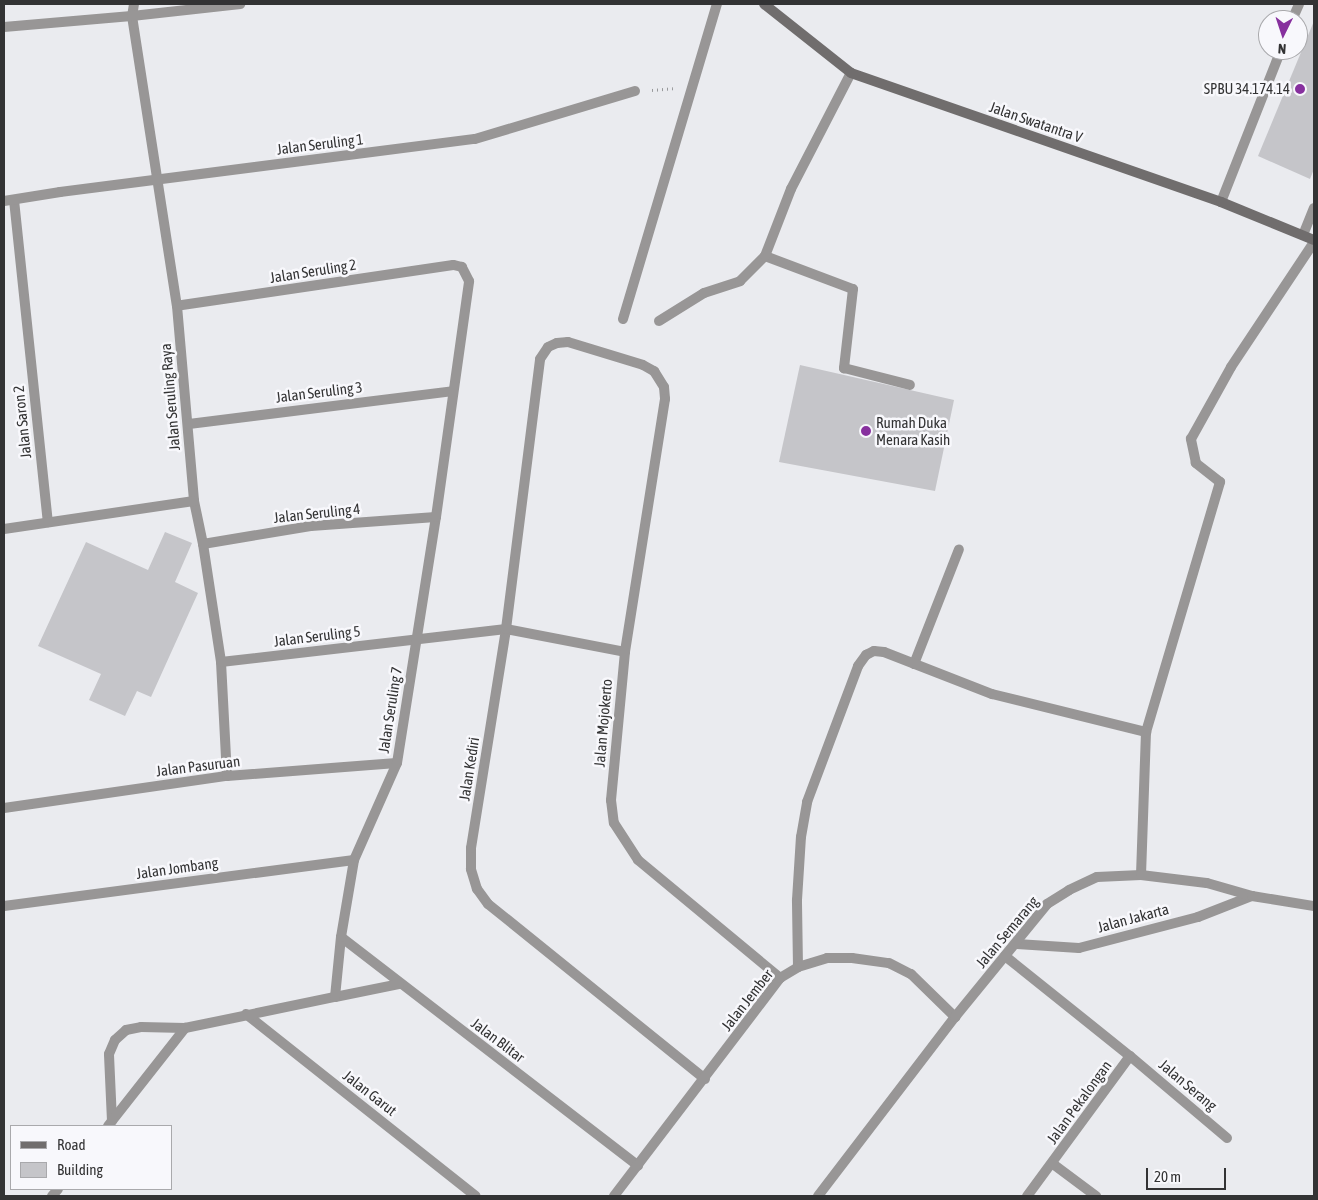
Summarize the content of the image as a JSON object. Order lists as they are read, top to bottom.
{
  "streets": {
    "main road": ["Jalan Swatantra V"],
    "street": [
      "Jalan Seruling 1",
      "Jalan Seruling 2",
      "Jalan Seruling 3",
      "Jalan Seruling Raya",
      "Jalan Saron 2",
      "Jalan Seruling 4",
      "Jalan Seruling 5",
      "Jalan Seruling 7",
      "Jalan Mojokerto",
      "Jalan Pasuruan",
      "Jalan Kediri",
      "Jalan Jombang",
      "Jalan Jakarta",
      "Jalan Semarang",
      "Jalan Jember",
      "Jalan Blitar",
      "Jalan Serang",
      "Jalan Garut",
      "Jalan Pekalongan"
    ]
  },
  "crossings": [
    ["Jalan Seruling 1", "Jalan Seruling Raya"],
    ["Jalan Seruling 1", "Jalan Saron 2"],
    ["Jalan Seruling 2", "Jalan Seruling Raya"],
    ["Jalan Seruling 2", "Jalan Seruling 7"],
    ["Jalan Seruling 3", "Jalan Seruling Raya"],
    ["Jalan Seruling 3", "Jalan Seruling 7"],
    ["Jalan Seruling Raya", "Jalan Seruling 4"],
    ["Jalan Seruling Raya", "Jalan Seruling 5"],
    ["Jalan Seruling Raya", "Jalan Pasuruan"],
    ["Jalan Seruling 4", "Jalan Seruling 7"],
    ["Jalan Seruling 5", "Jalan Seruling 7"],
    ["Jalan Seruling 5", "Jalan Mojokerto"],
    ["Jalan Seruling 5", "Jalan Kediri"],
    ["Jalan Seruling 7", "Jalan Pasuruan"],
    ["Jalan Seruling 7", "Jalan Jombang"],
    ["Jalan Seruling 7", "Jalan Blitar"],
    ["Jalan Mojokerto", "Jalan Kediri"],
    ["Jalan Mojokerto", "Jalan Jember"],
    ["Jalan Kediri", "Jalan Jember"],
    ["Jalan Jakarta", "Jalan Semarang"],
    ["Jalan Semarang", "Jalan Jember"],
    ["Jalan Semarang", "Jalan Pekalongan"],
    ["Jalan Jember", "Jalan Blitar"],
    ["Jalan Serang", "Jalan Pekalongan"]
  ],
  "places": ["SPBU 34.174.14", "Rumah Duka Menara Kasih"],
  "legend": ["Road", "Building"],
  "scale_bar": "20 m",
  "north": "bottom"
}
